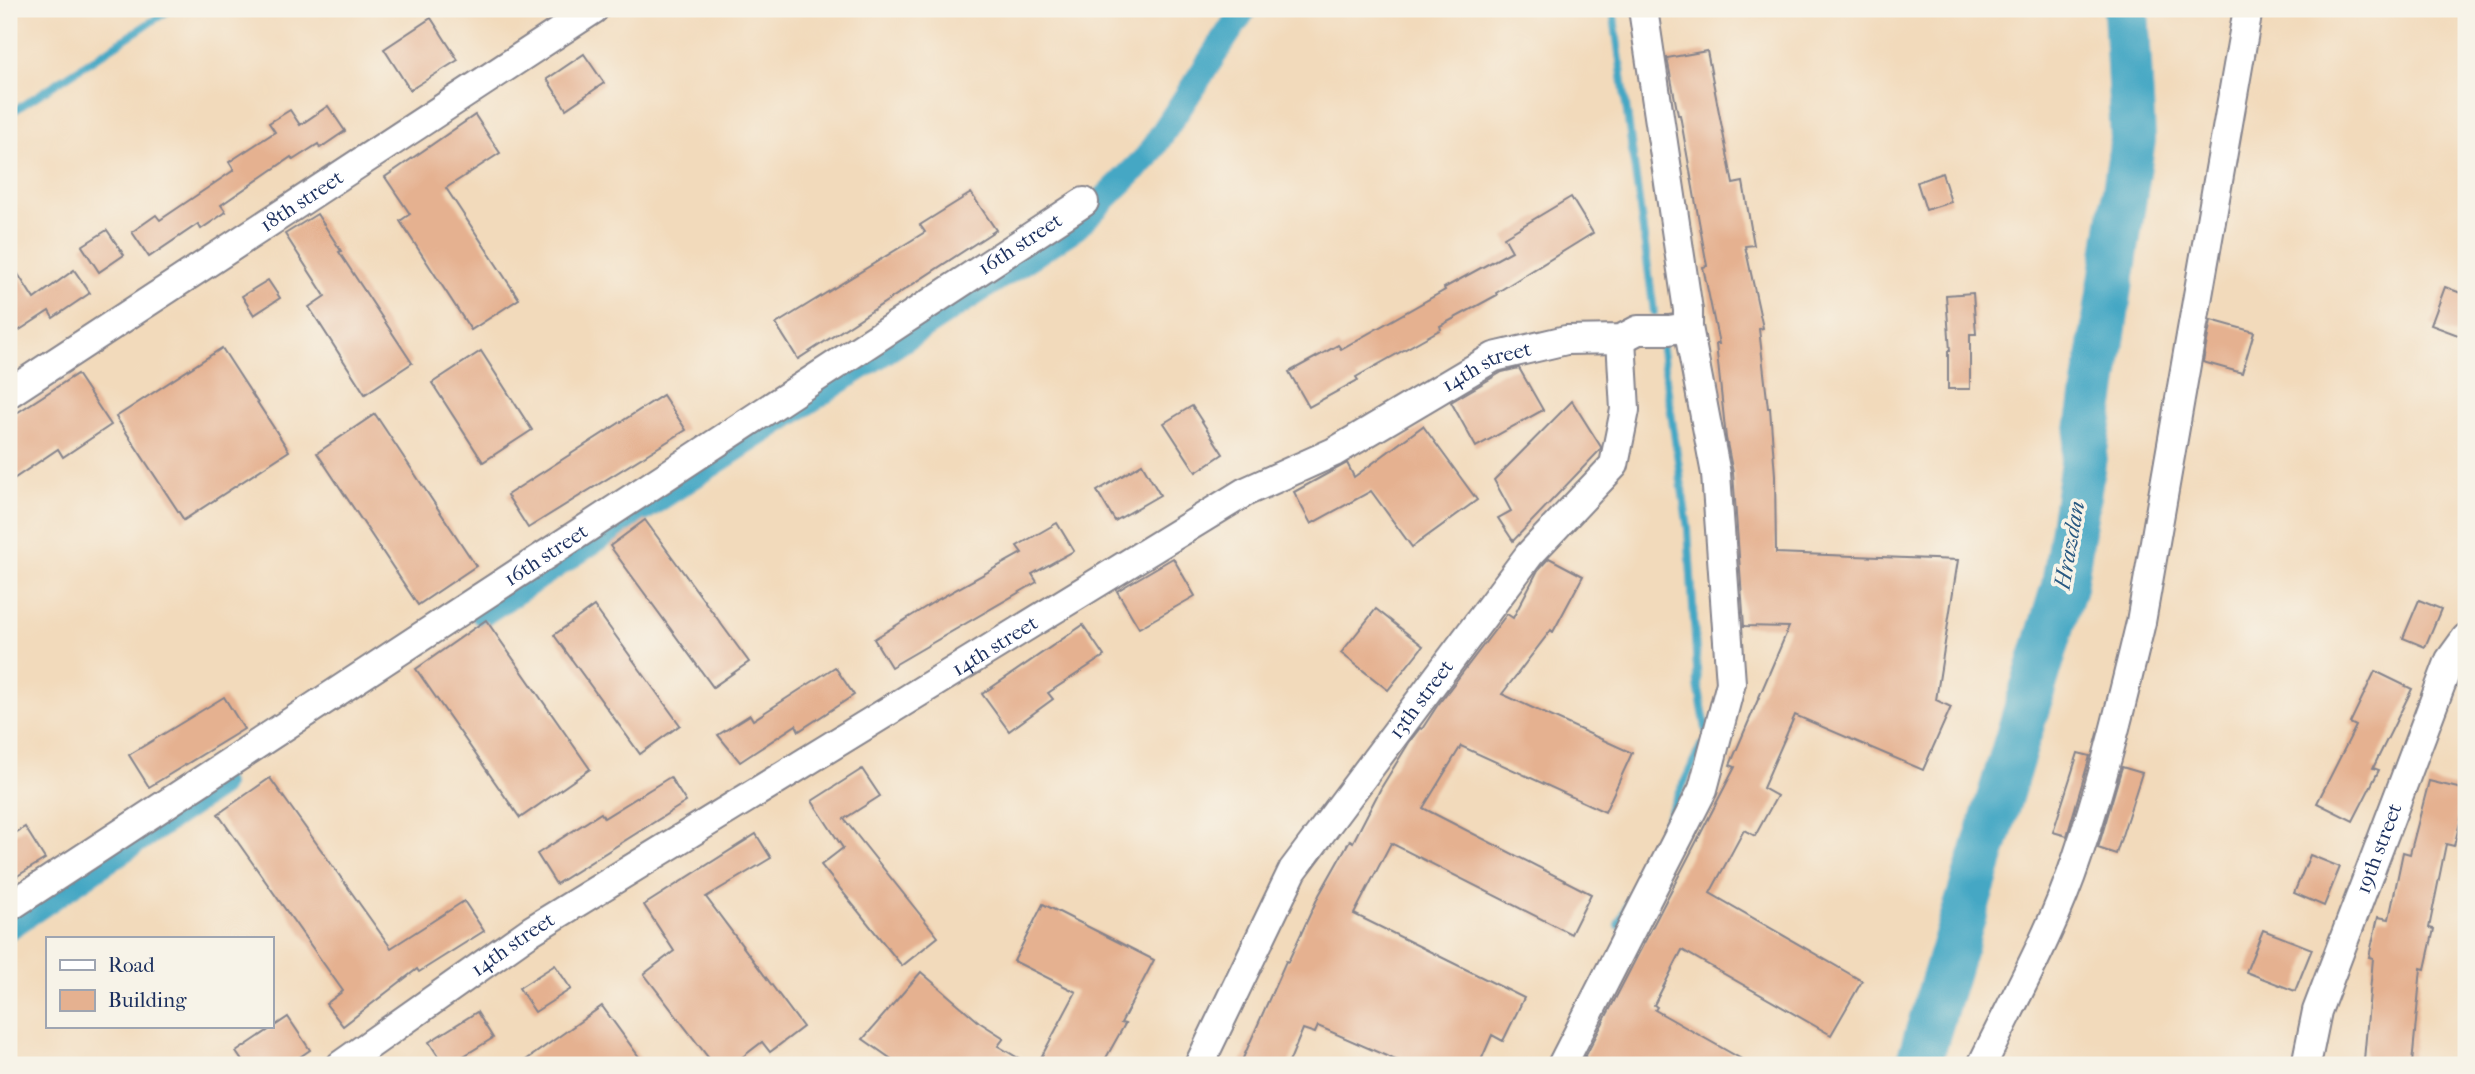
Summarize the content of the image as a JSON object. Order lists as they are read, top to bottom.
{
  "streets": {
    "street": [
      "18th street",
      "16th street",
      "14th street",
      "13th street",
      "19th street"
    ]
  },
  "crossings": [
    ["14th street", "13th street"]
  ],
  "water": ["Hrazdan"],
  "legend": ["Road", "Building"]
}
